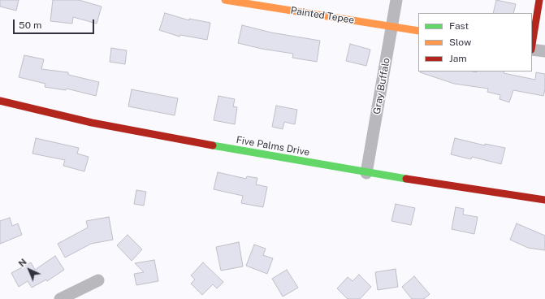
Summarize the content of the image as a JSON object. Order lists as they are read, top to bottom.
{
  "streets": {
    "street": ["Painted Tepee", "Gray Buffalo", "Five Palms Drive"]
  },
  "crossings": [
    ["Painted Tepee", "Gray Buffalo"],
    ["Gray Buffalo", "Five Palms Drive"]
  ],
  "legend": ["Fast", "Slow", "Jam"],
  "scale_bar": "50 m",
  "north": "top left"
}
